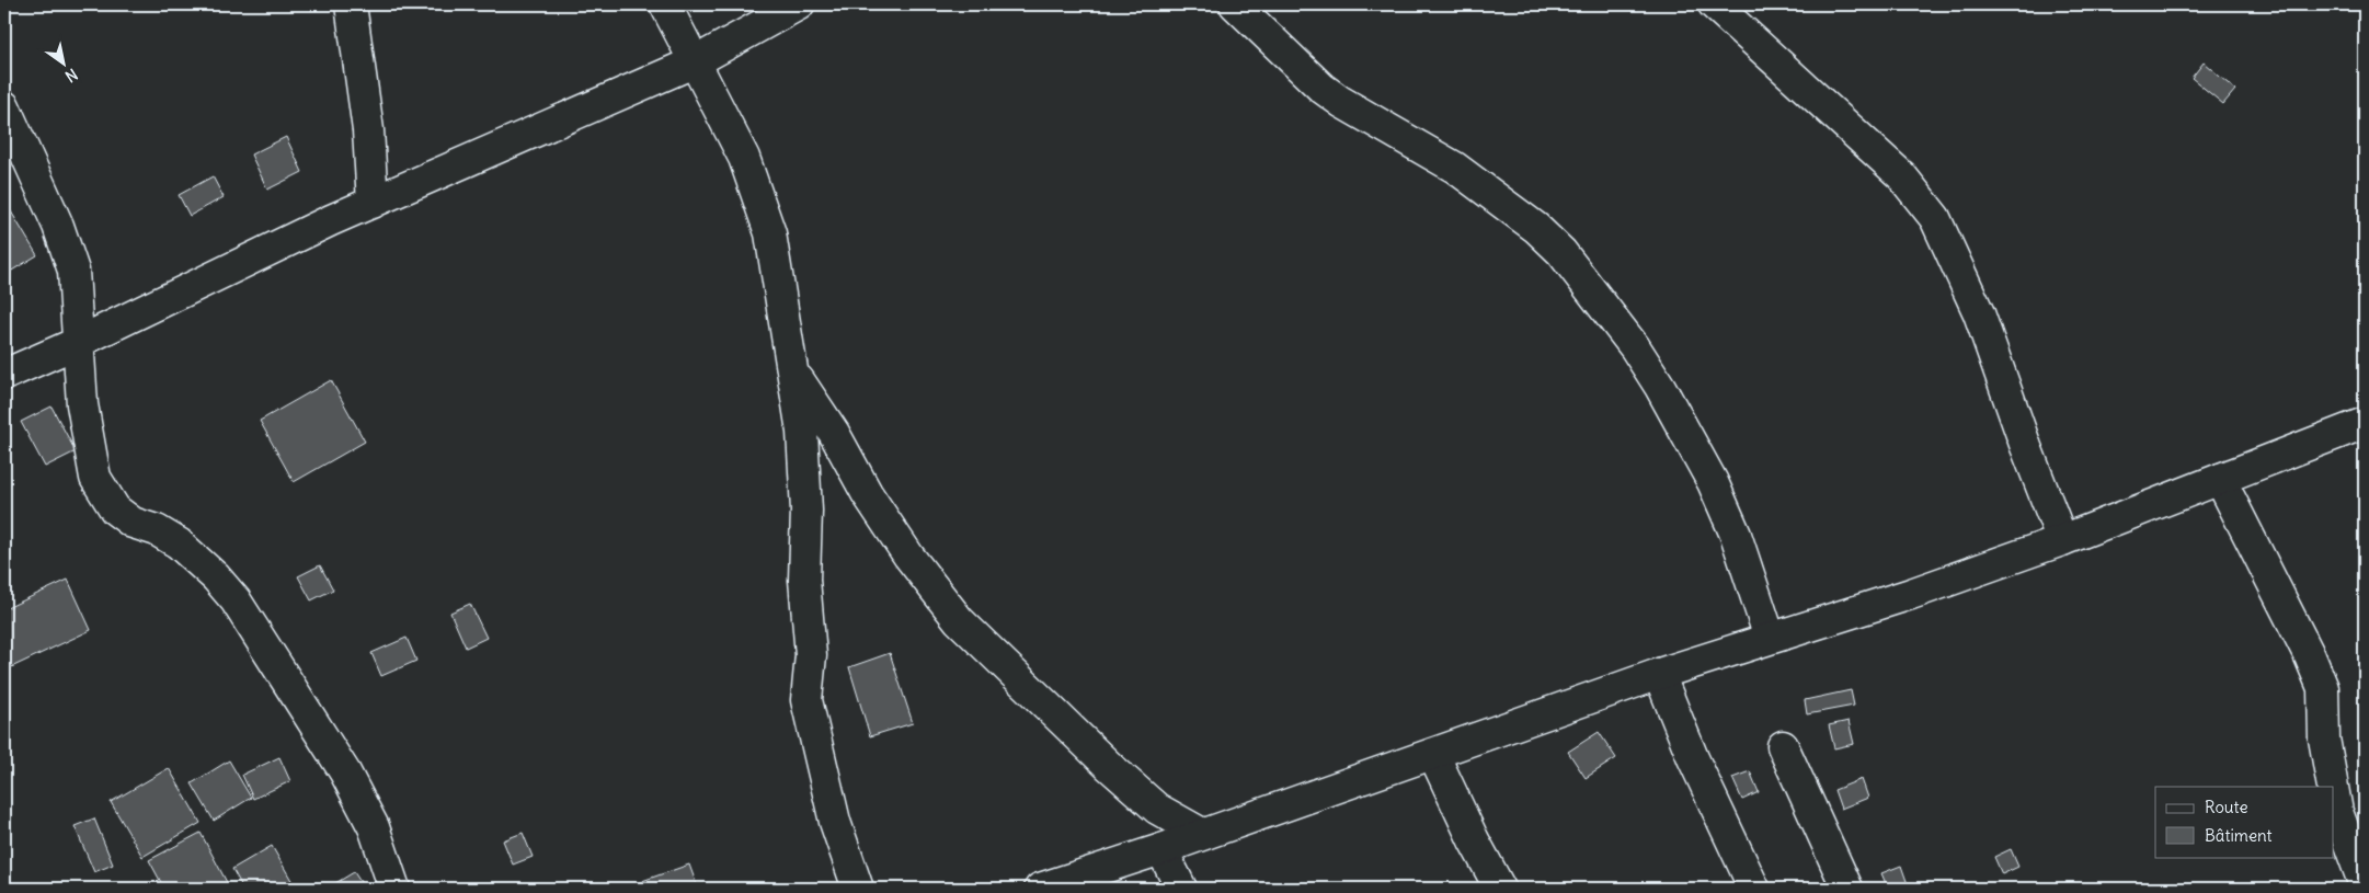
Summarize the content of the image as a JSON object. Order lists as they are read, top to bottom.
{
  "legend": ["Route", "Bâtiment"],
  "north": "bottom right"
}
